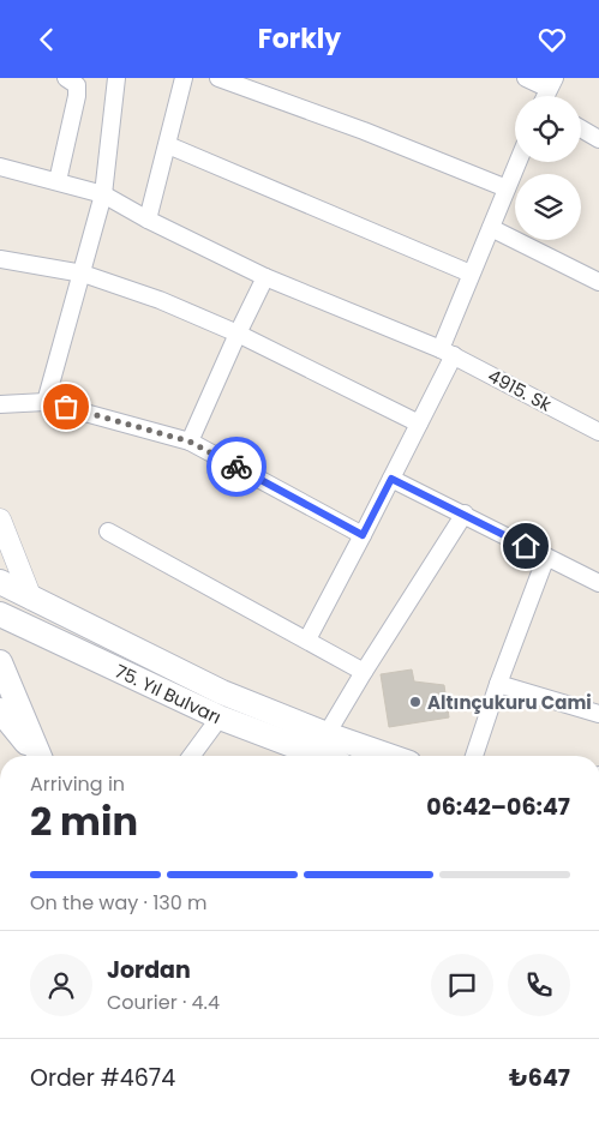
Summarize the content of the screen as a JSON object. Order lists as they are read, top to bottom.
{
  "streets": {
    "main road": ["75. Yıl Bulvarı"],
    "street": ["4915. Sk"]
  },
  "places": ["Altınçukuru Cami"],
  "page": {
    "header": "Forkly",
    "heading": ["2 min", "Arriving in", "06:42–06:47"],
    "panel": [
      "Jordan",
      "Courier · 4.4",
      "Order #4674",
      "₺647"
    ],
    "bar": "On the way · 130 m"
  }
}
